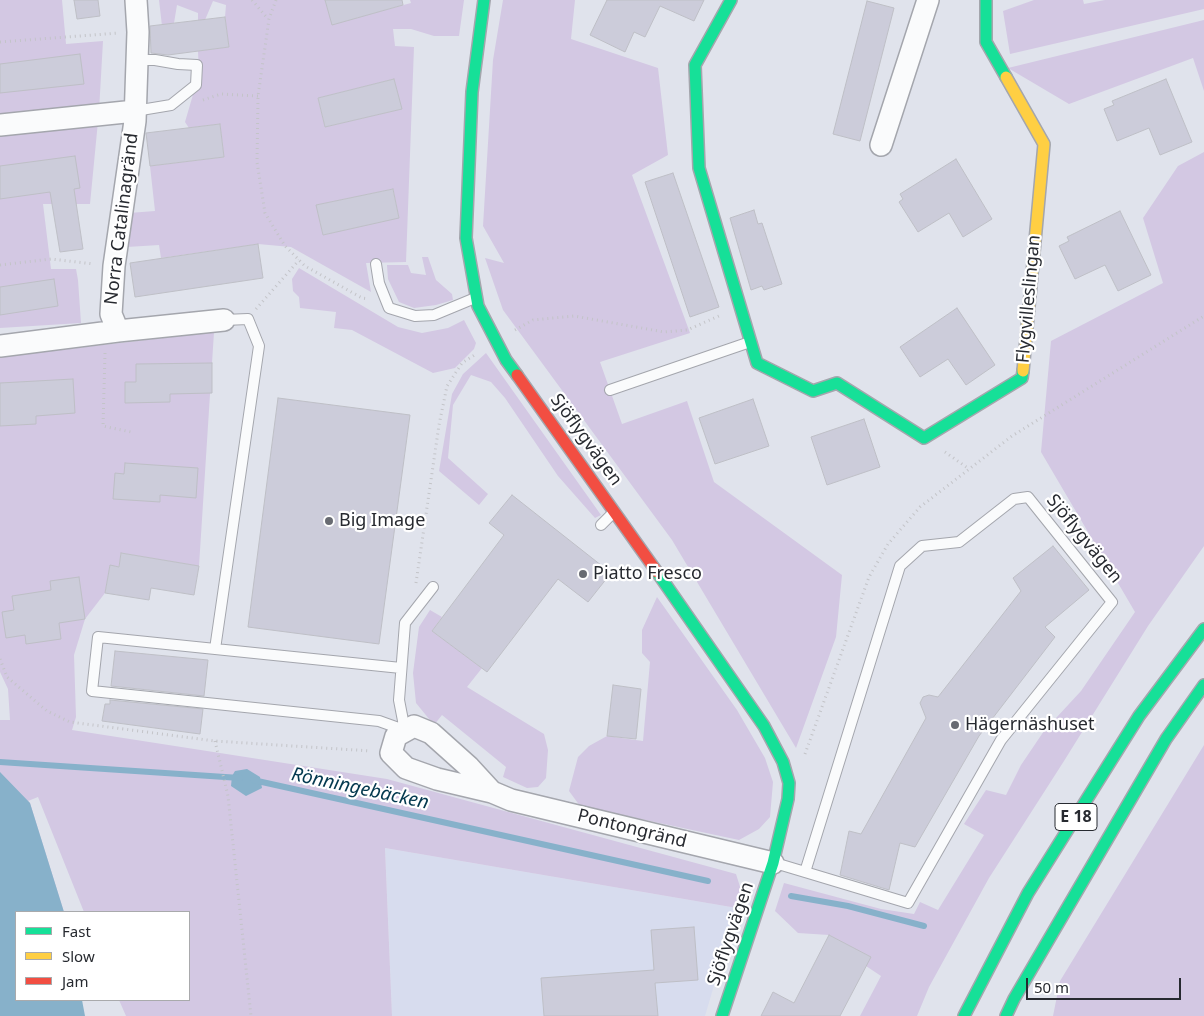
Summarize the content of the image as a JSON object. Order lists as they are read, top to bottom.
{
  "streets": {
    "main road": ["Flygvilleslingan", "Sjöflygvägen", "E 18"],
    "street": ["Norra Catalinagränd", "Pontongränd"]
  },
  "crossings": [
    ["Sjöflygvägen", "Pontongränd"]
  ],
  "water": ["Rönningebäcken"],
  "places": ["Big Image", "Piatto Fresco", "Hägernäshuset"],
  "legend": ["Fast", "Slow", "Jam"],
  "scale_bar": "50 m"
}
